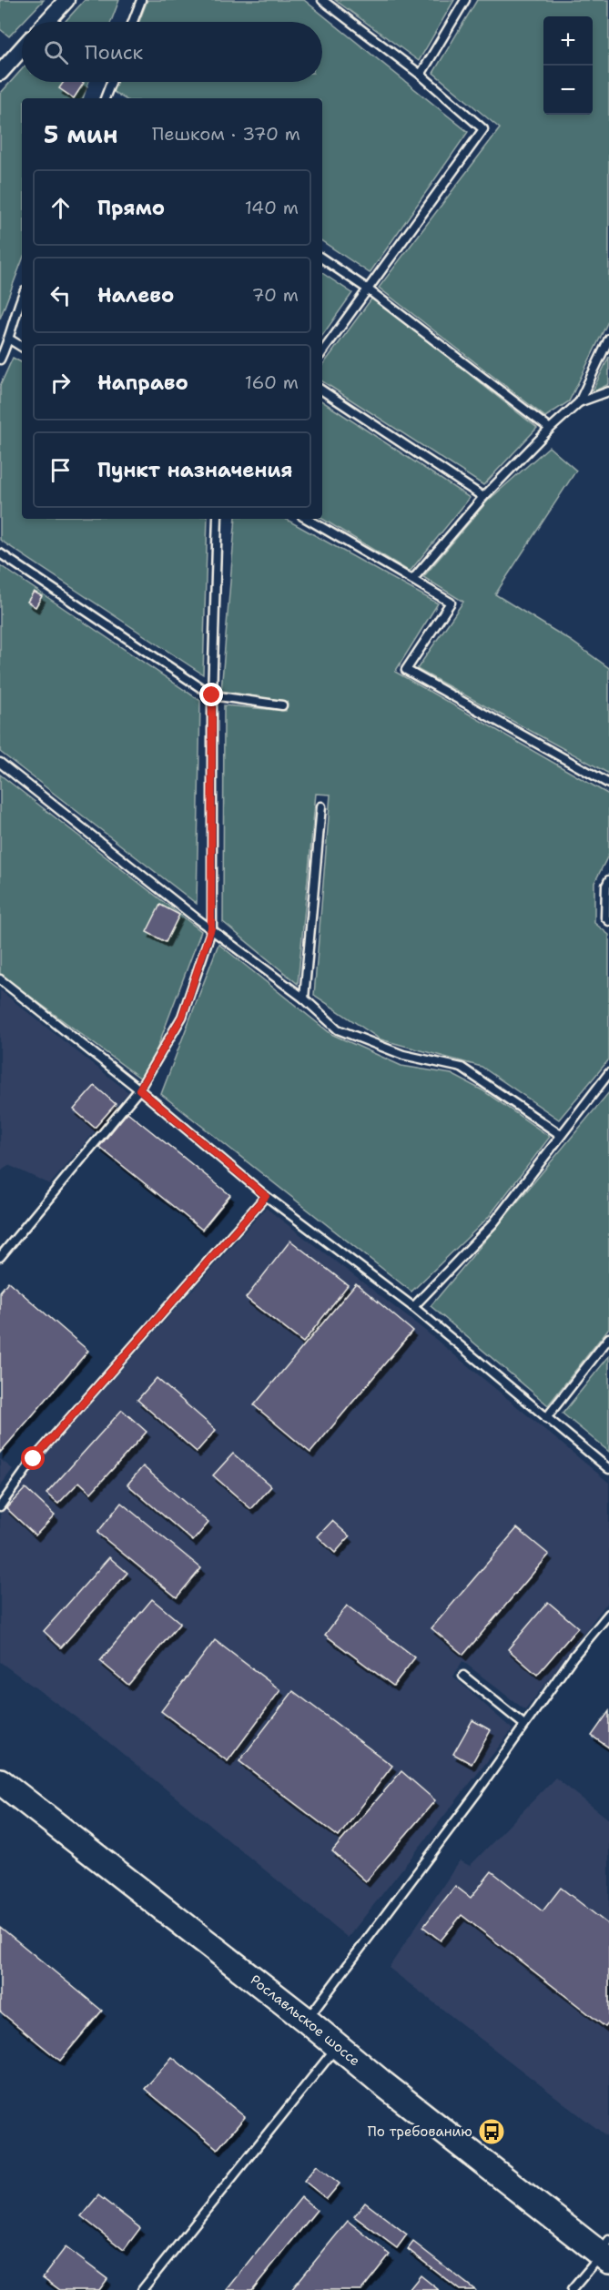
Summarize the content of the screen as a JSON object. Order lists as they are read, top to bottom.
{
  "streets": {
    "main road": ["Рославльское шоссе"]
  },
  "places": {
    "bus stop": ["По требованию"]
  },
  "page": {
    "map_buttons": ["+", "−"],
    "search": "Поиск",
    "heading": ["5 мин", "Пешком · 370 m"],
    "list": [
      ["Прямо", "140 m"],
      ["Налево", "70 m"],
      ["Направо", "160 m"],
      "Пункт назначения"
    ]
  }
}
